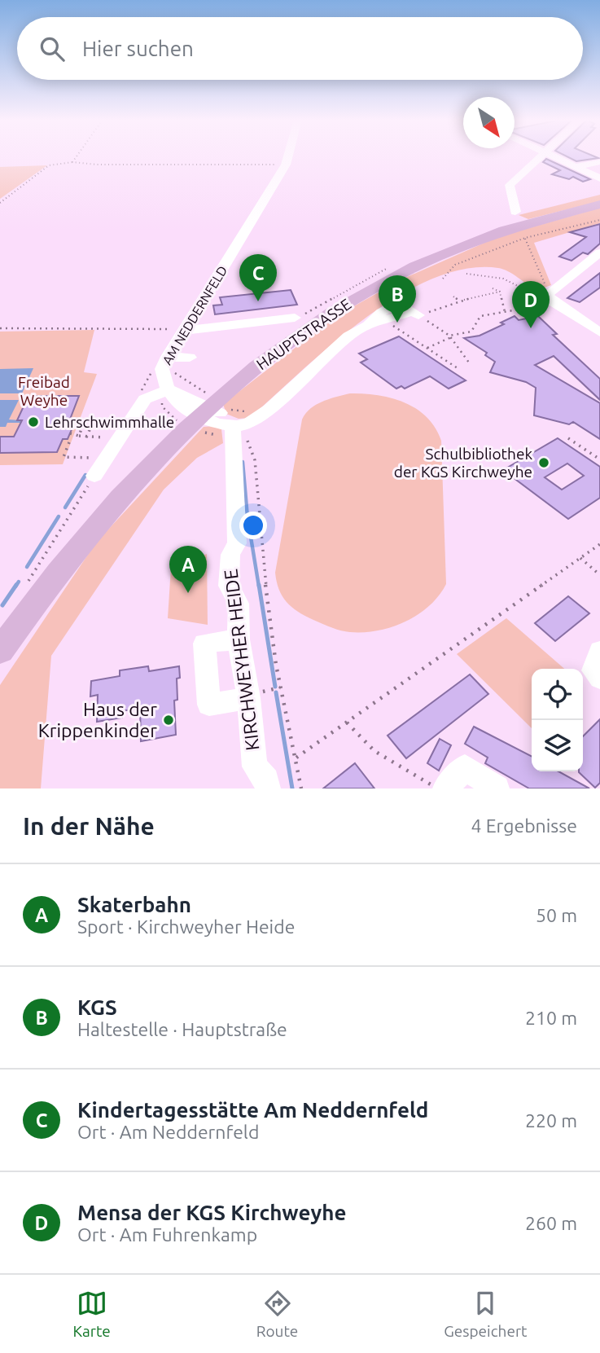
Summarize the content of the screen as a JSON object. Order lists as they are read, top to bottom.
{
  "streets": {
    "main road": ["HAUPTSTRASSE"],
    "street": ["AM NEDDERNFELD", "KIRCHWEYHER HEIDE"]
  },
  "crossings": [
    ["AM NEDDERNFELD", "HAUPTSTRASSE"],
    ["HAUPTSTRASSE", "KIRCHWEYHER HEIDE"]
  ],
  "parks": ["Freibad Weyhe"],
  "places": ["Lehrschwimmhalle", "Schulbibliothek der KGS Kirchweyhe", "Haus der Krippenkinder"],
  "north": "bottom right",
  "page": {
    "search": "Hier suchen",
    "pins": [
      "C",
      "B",
      "D",
      "A"
    ],
    "heading": ["In der Nähe", "4 Ergebnisse"],
    "list": [
      {
        "mark": "A",
        "name": "Skaterbahn",
        "note": "Sport · Kirchweyher Heide",
        "value": "50 m"
      },
      {
        "mark": "B",
        "name": "KGS",
        "note": "Haltestelle · Hauptstraße",
        "value": "210 m"
      },
      {
        "mark": "C",
        "name": "Kindertagesstätte Am Neddernfeld",
        "note": "Ort · Am Neddernfeld",
        "value": "220 m"
      },
      {
        "mark": "D",
        "name": "Mensa der KGS Kirchweyhe",
        "note": "Ort · Am Fuhrenkamp",
        "value": "260 m"
      }
    ],
    "nav": ["Karte", "Route", "Gespeichert"]
  }
}
